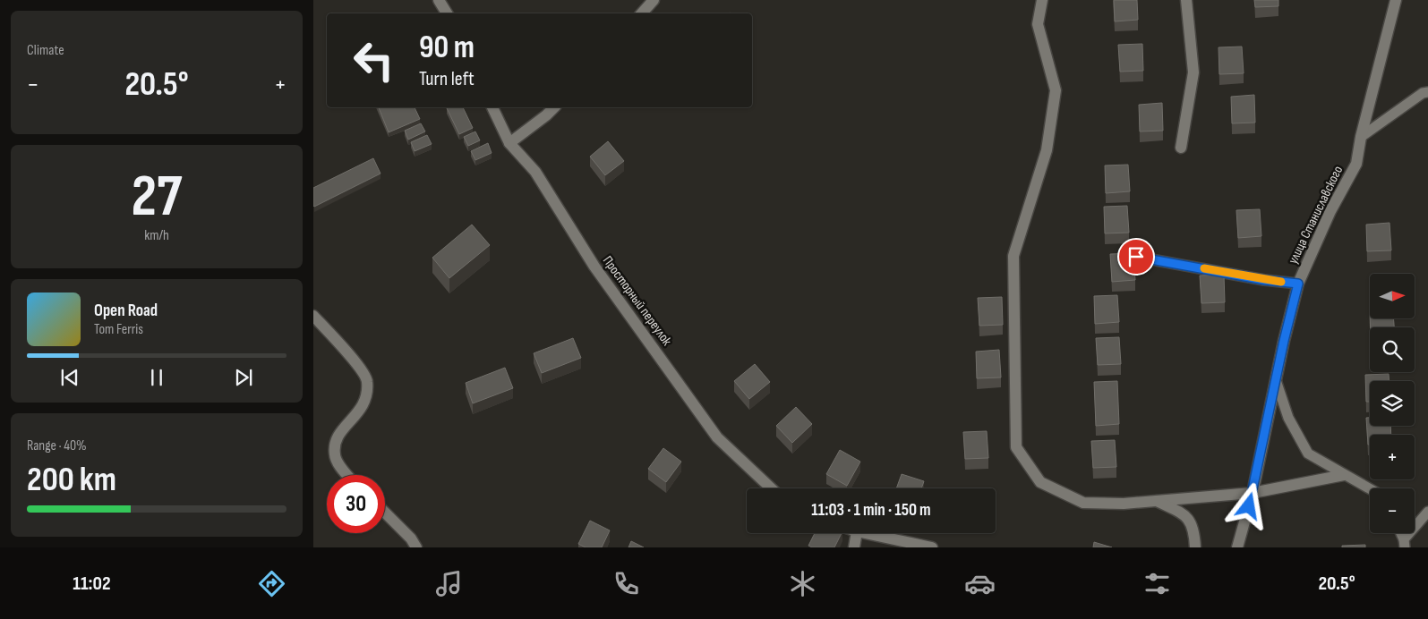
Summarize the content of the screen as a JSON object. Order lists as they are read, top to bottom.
{
  "streets": {
    "street": ["улица Станиславского", "Просторный переулок"]
  },
  "north": "right",
  "page": {
    "tile": [
      "Climate",
      ["27", "km/h"],
      ["Range · 40%", "200 km"]
    ],
    "turn": ["90 m", "Turn left"],
    "heat": ["−", "20.5°", "+"],
    "map_buttons": ["+", "−"],
    "song": ["Open Road", "Tom Ferris"],
    "limit": "30",
    "trip": "11:03 · 1 min · 150 m",
    "tabs": ["11:02", "20.5°"]
  }
}
